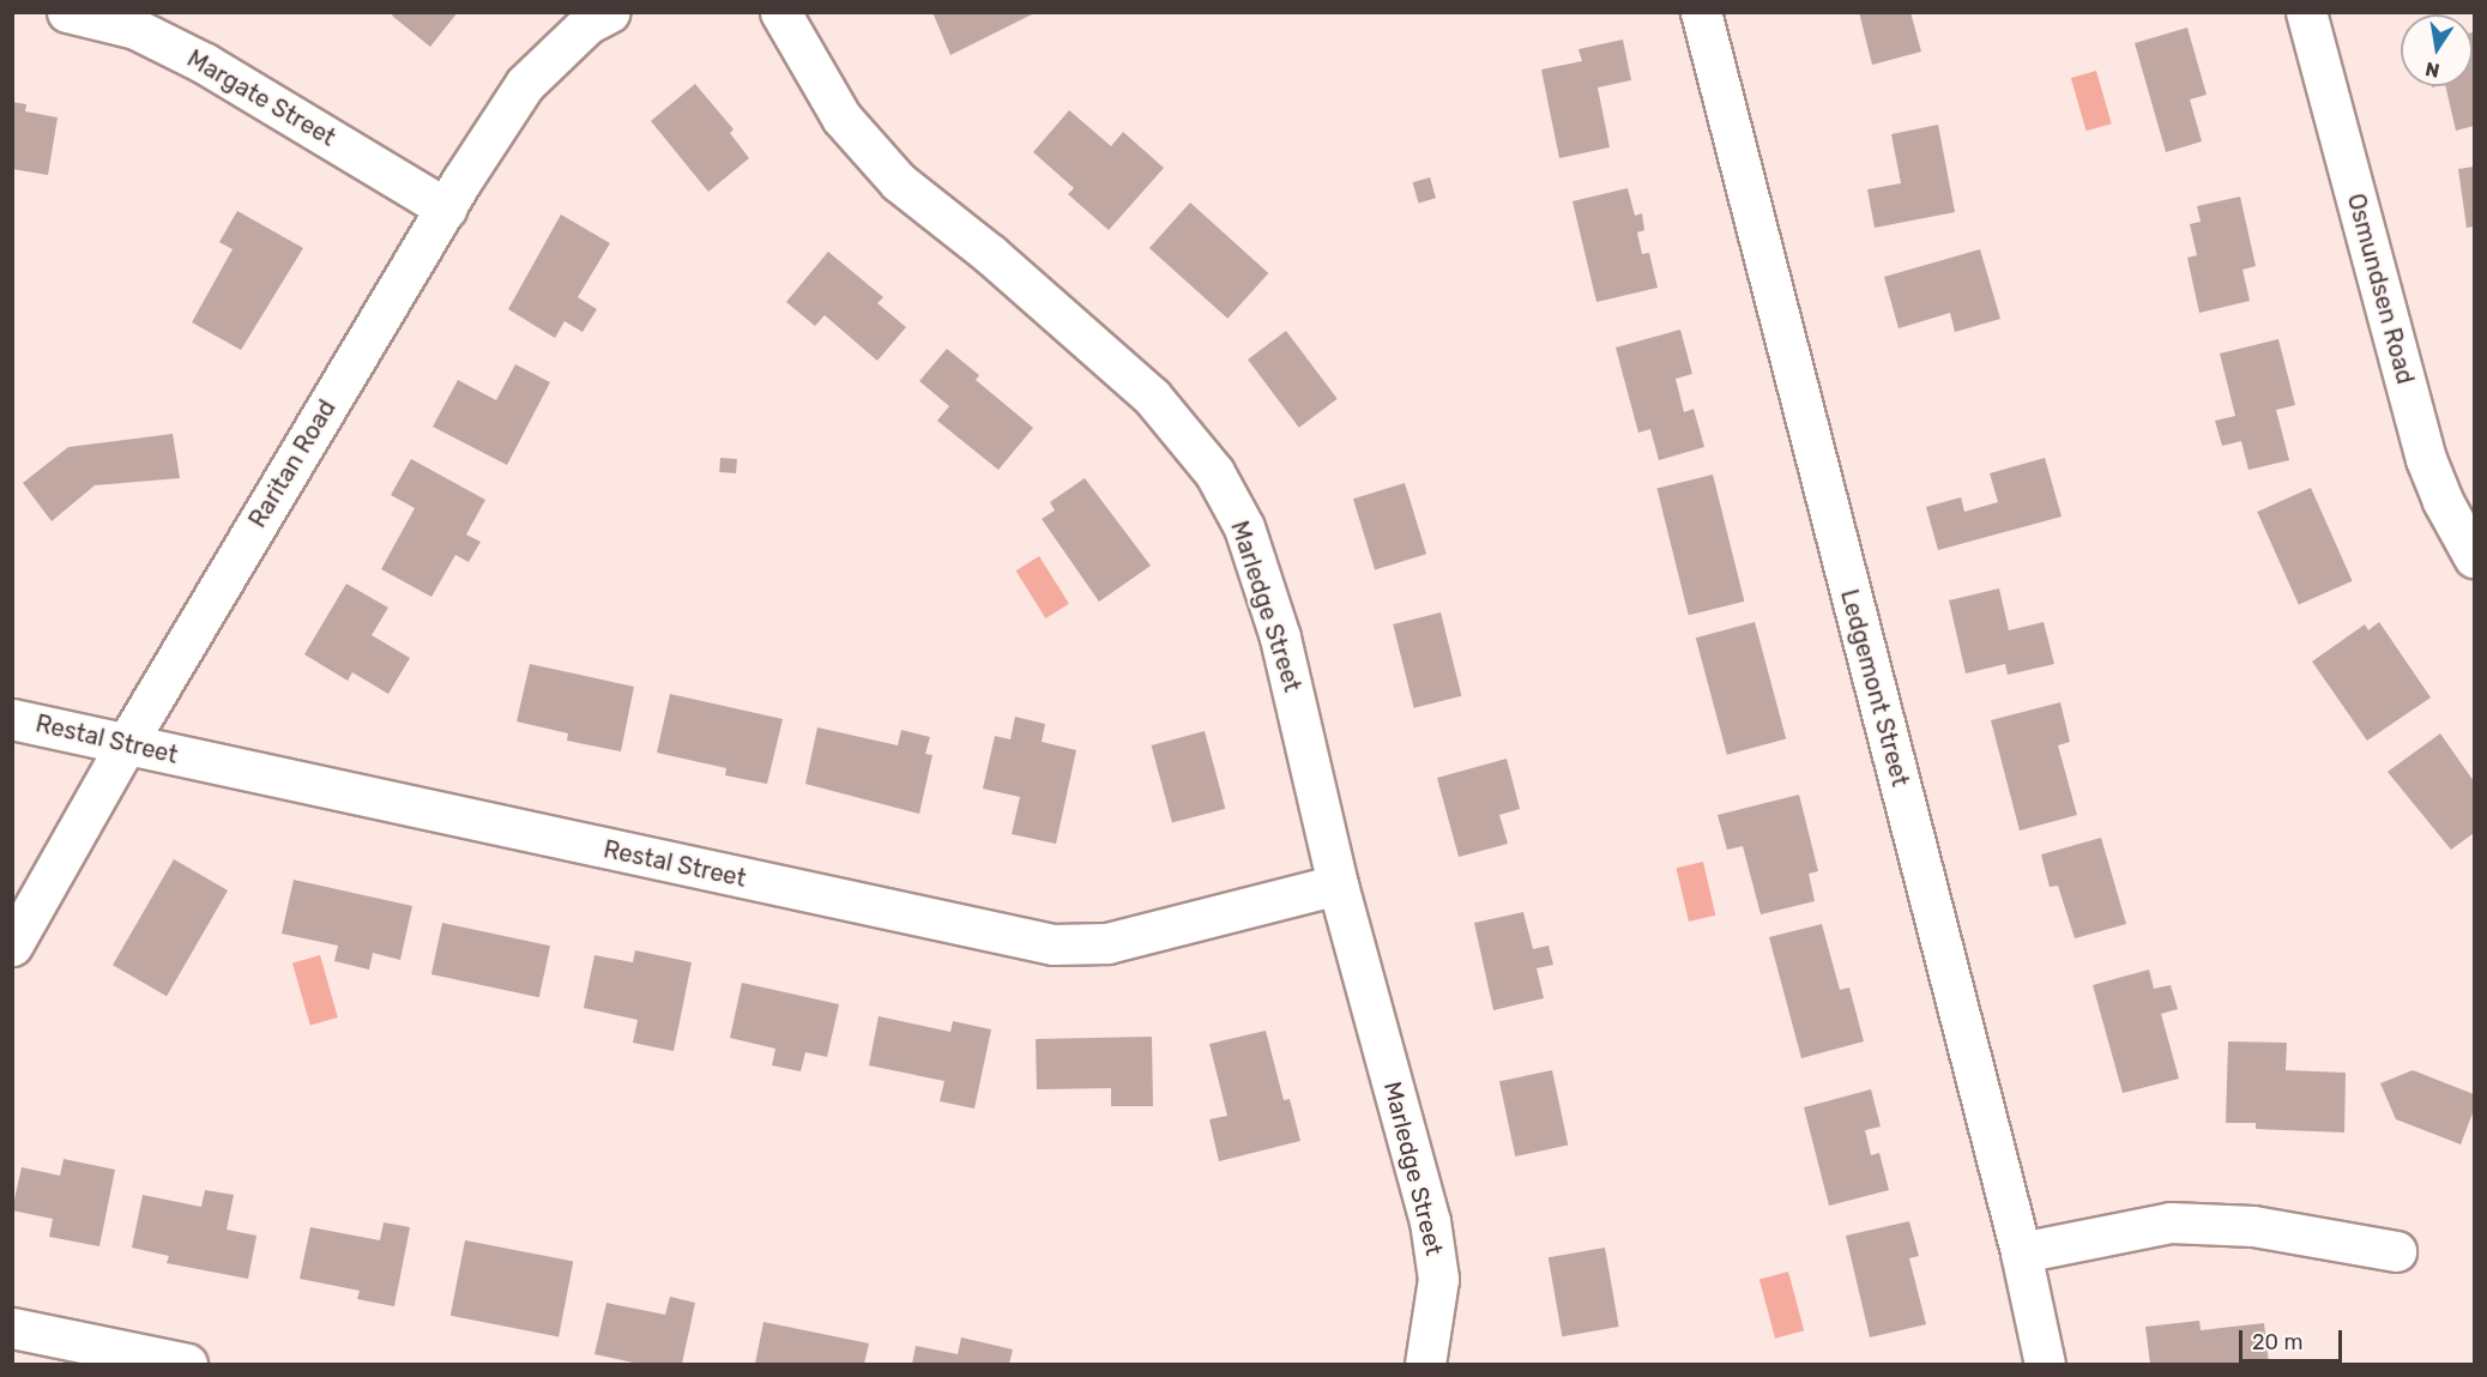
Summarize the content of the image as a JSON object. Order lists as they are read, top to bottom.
{
  "streets": {
    "street": [
      "Margate Street",
      "Osmundsen Road",
      "Raritan Road",
      "Marledge Street",
      "Ledgemont Street",
      "Restal Street"
    ]
  },
  "crossings": [
    ["Margate Street", "Raritan Road"],
    ["Raritan Road", "Restal Street"],
    ["Marledge Street", "Restal Street"]
  ],
  "scale_bar": "20 m",
  "north": "bottom"
}
